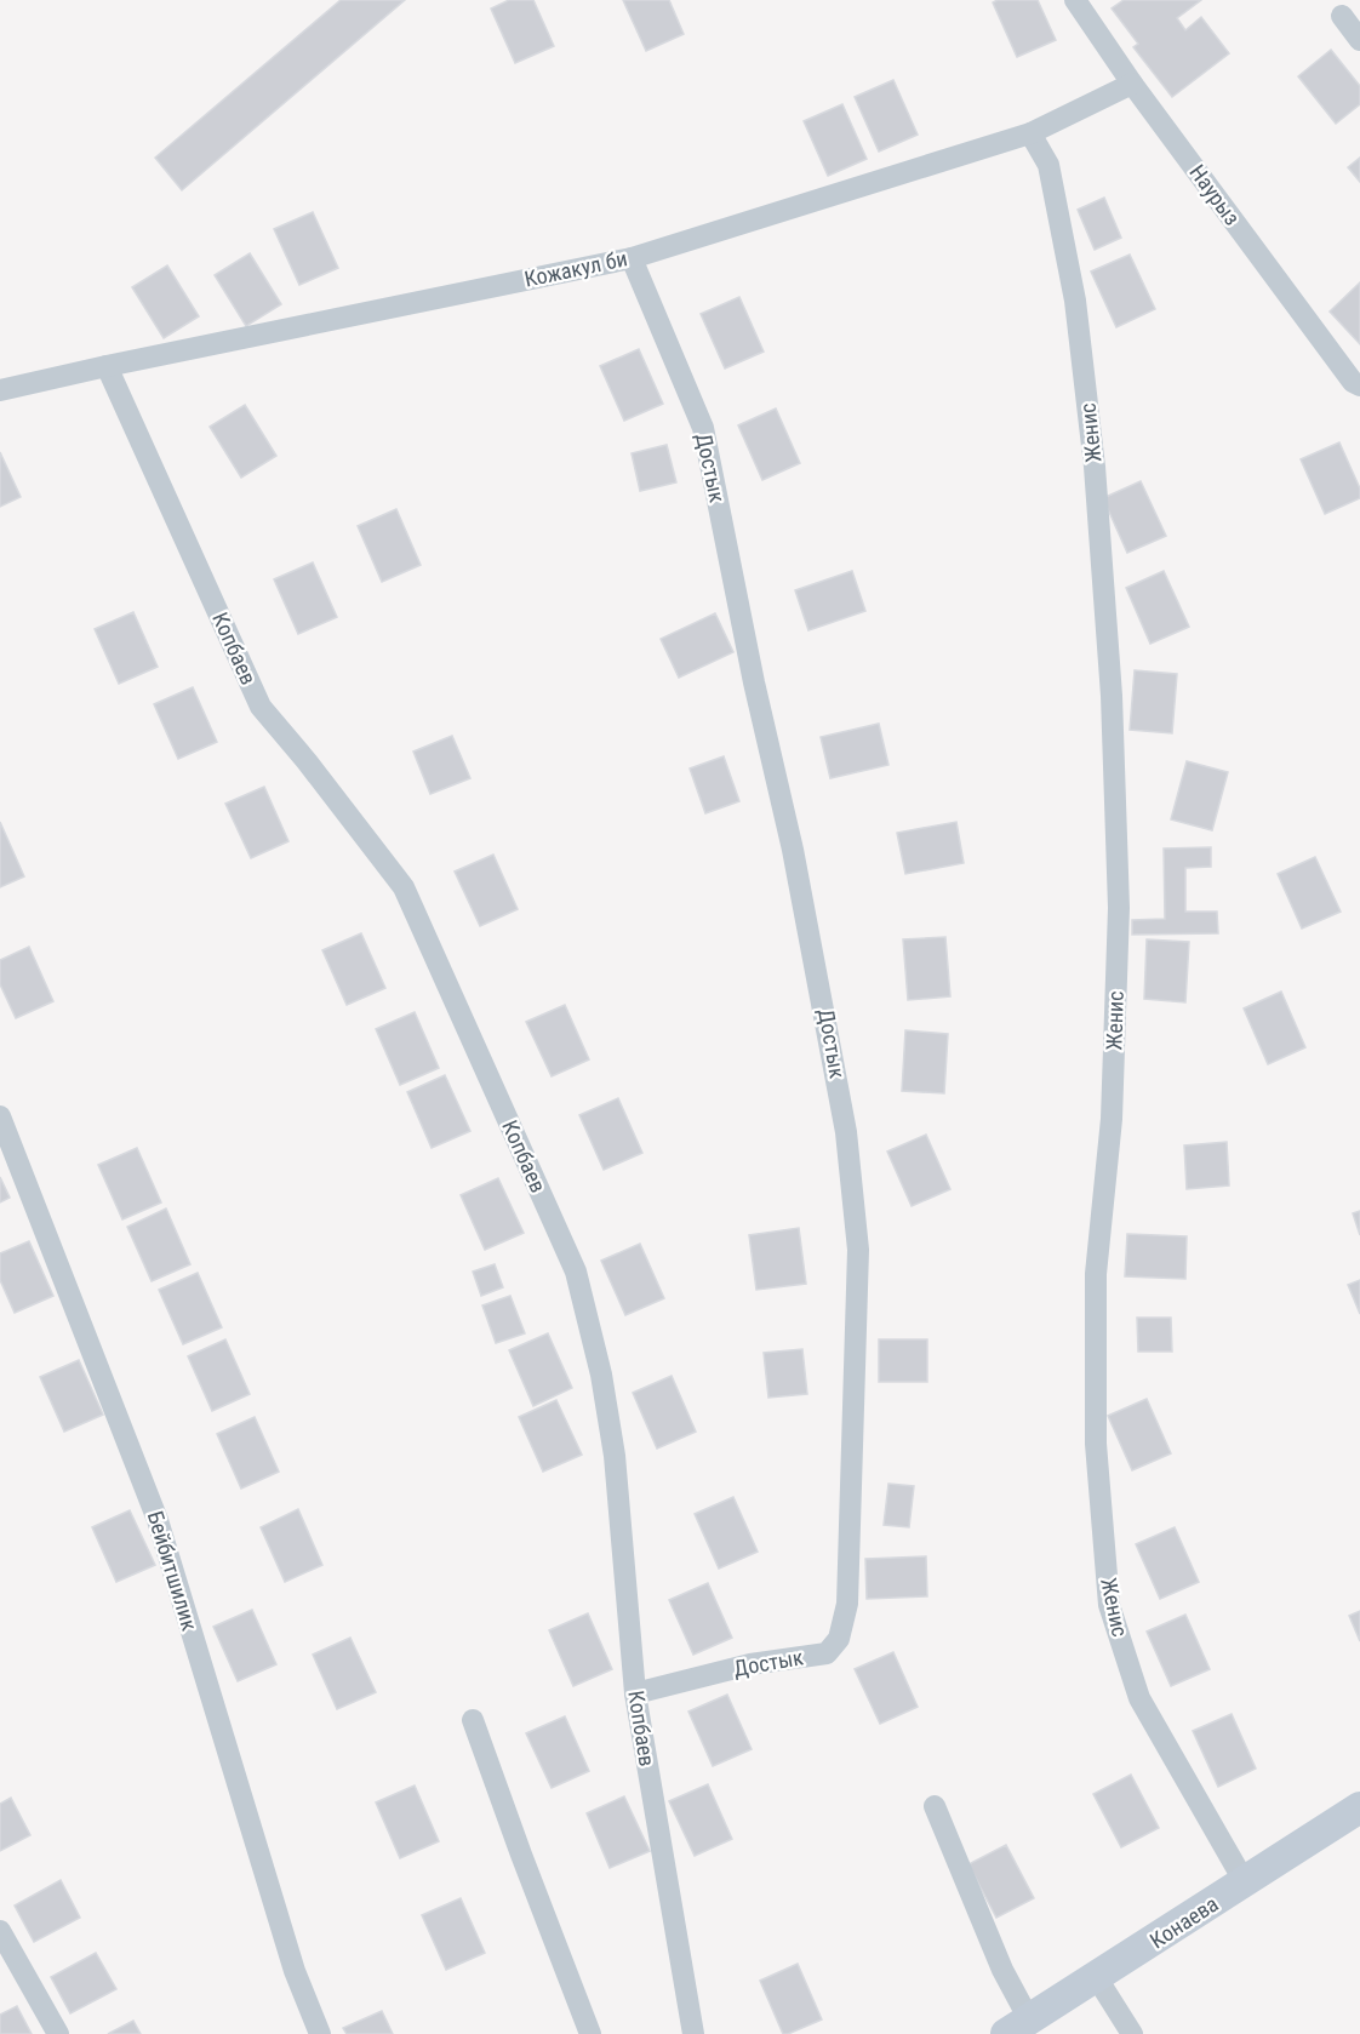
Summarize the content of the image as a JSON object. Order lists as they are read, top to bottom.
{
  "streets": {
    "main road": ["Конаева"],
    "street": [
      "Наурыз",
      "Кожакул би",
      "Женис",
      "Достык",
      "Копбаев",
      "Бейбитшилик"
    ]
  },
  "crossings": [
    ["Наурыз", "Кожакул би"],
    ["Кожакул би", "Женис"],
    ["Кожакул би", "Достык"],
    ["Кожакул би", "Копбаев"],
    ["Женис", "Конаева"],
    ["Достык", "Копбаев"]
  ]
}
